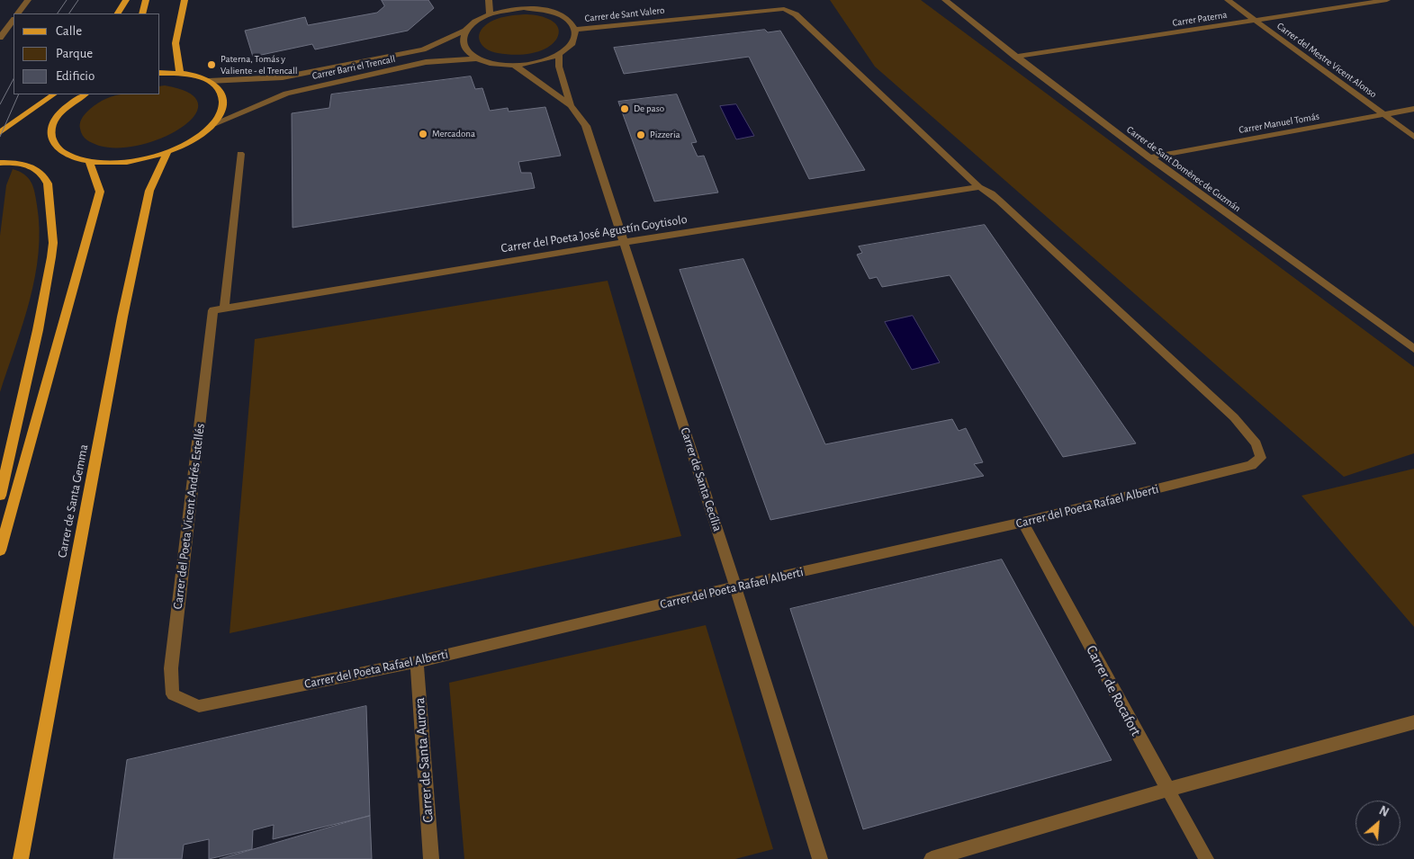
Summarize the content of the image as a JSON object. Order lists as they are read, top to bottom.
{
  "streets": {
    "main road": ["Carrer de Santa Gemma"],
    "street": [
      "Carrer de Sant Valero",
      "Carrer Paterna",
      "Carrer del Mestre Vicent Alonso",
      "Carrer Barri el Trencall",
      "Carrer Manuel Tomás",
      "Carrer de Sant Domènec de Guzmán",
      "Carrer del Poeta José Agustín Goytisolo",
      "Carrer de Santa Cecília",
      "Carrer del Poeta Rafael Alberti",
      "Carrer del Poeta Vicent Andrés Estellés",
      "Carrer de Rocafort",
      "Carrer de Santa Aurora"
    ]
  },
  "crossings": [
    ["Carrer de Sant Valero", "Carrer del Poeta José Agustín Goytisolo"],
    ["Carrer de Sant Valero", "Carrer del Poeta Rafael Alberti"],
    ["Carrer Paterna", "Carrer del Mestre Vicent Alonso"],
    ["Carrer Paterna", "Carrer de Sant Domènec de Guzmán"],
    ["Carrer del Mestre Vicent Alonso", "Carrer Manuel Tomás"],
    ["Carrer Manuel Tomás", "Carrer de Sant Domènec de Guzmán"],
    ["Carrer del Poeta José Agustín Goytisolo", "Carrer de Santa Cecília"],
    ["Carrer del Poeta José Agustín Goytisolo", "Carrer del Poeta Rafael Alberti"],
    ["Carrer del Poeta José Agustín Goytisolo", "Carrer del Poeta Vicent Andrés Estellés"],
    ["Carrer de Santa Cecília", "Carrer del Poeta Rafael Alberti"],
    ["Carrer del Poeta Rafael Alberti", "Carrer del Poeta Vicent Andrés Estellés"],
    ["Carrer del Poeta Rafael Alberti", "Carrer de Rocafort"],
    ["Carrer del Poeta Rafael Alberti", "Carrer de Santa Aurora"]
  ],
  "places": [
    "Paterna, Tomás y Valiente - el Trencall",
    "De paso",
    "Mercadona",
    "Pizzeria"
  ],
  "legend": ["Calle", "Parque", "Edificio"],
  "north": "top right"
}
